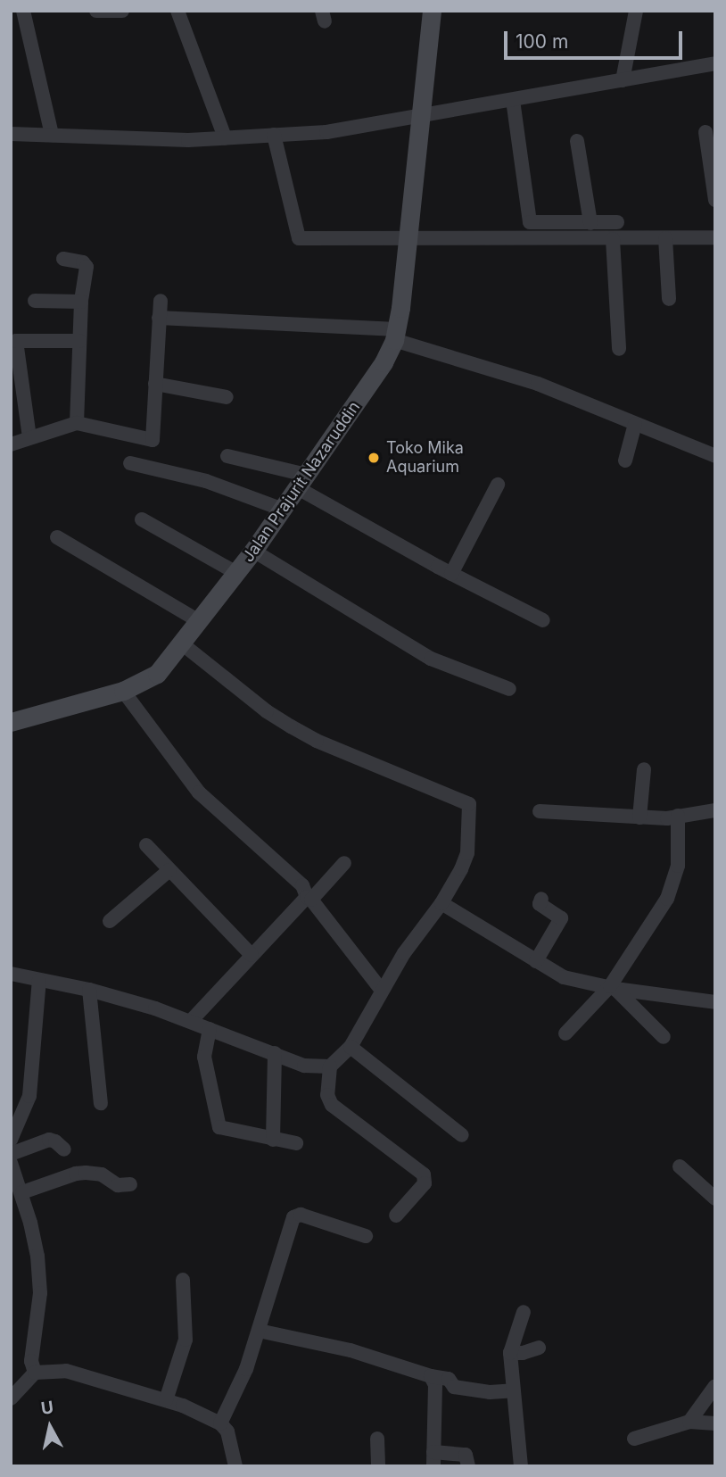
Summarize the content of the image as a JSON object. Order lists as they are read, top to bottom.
{
  "streets": {
    "street": ["Jalan Prajurit Nazaruddin"]
  },
  "places": ["Toko Mika Aquarium"],
  "scale_bar": "100 m",
  "north": "top"
}
